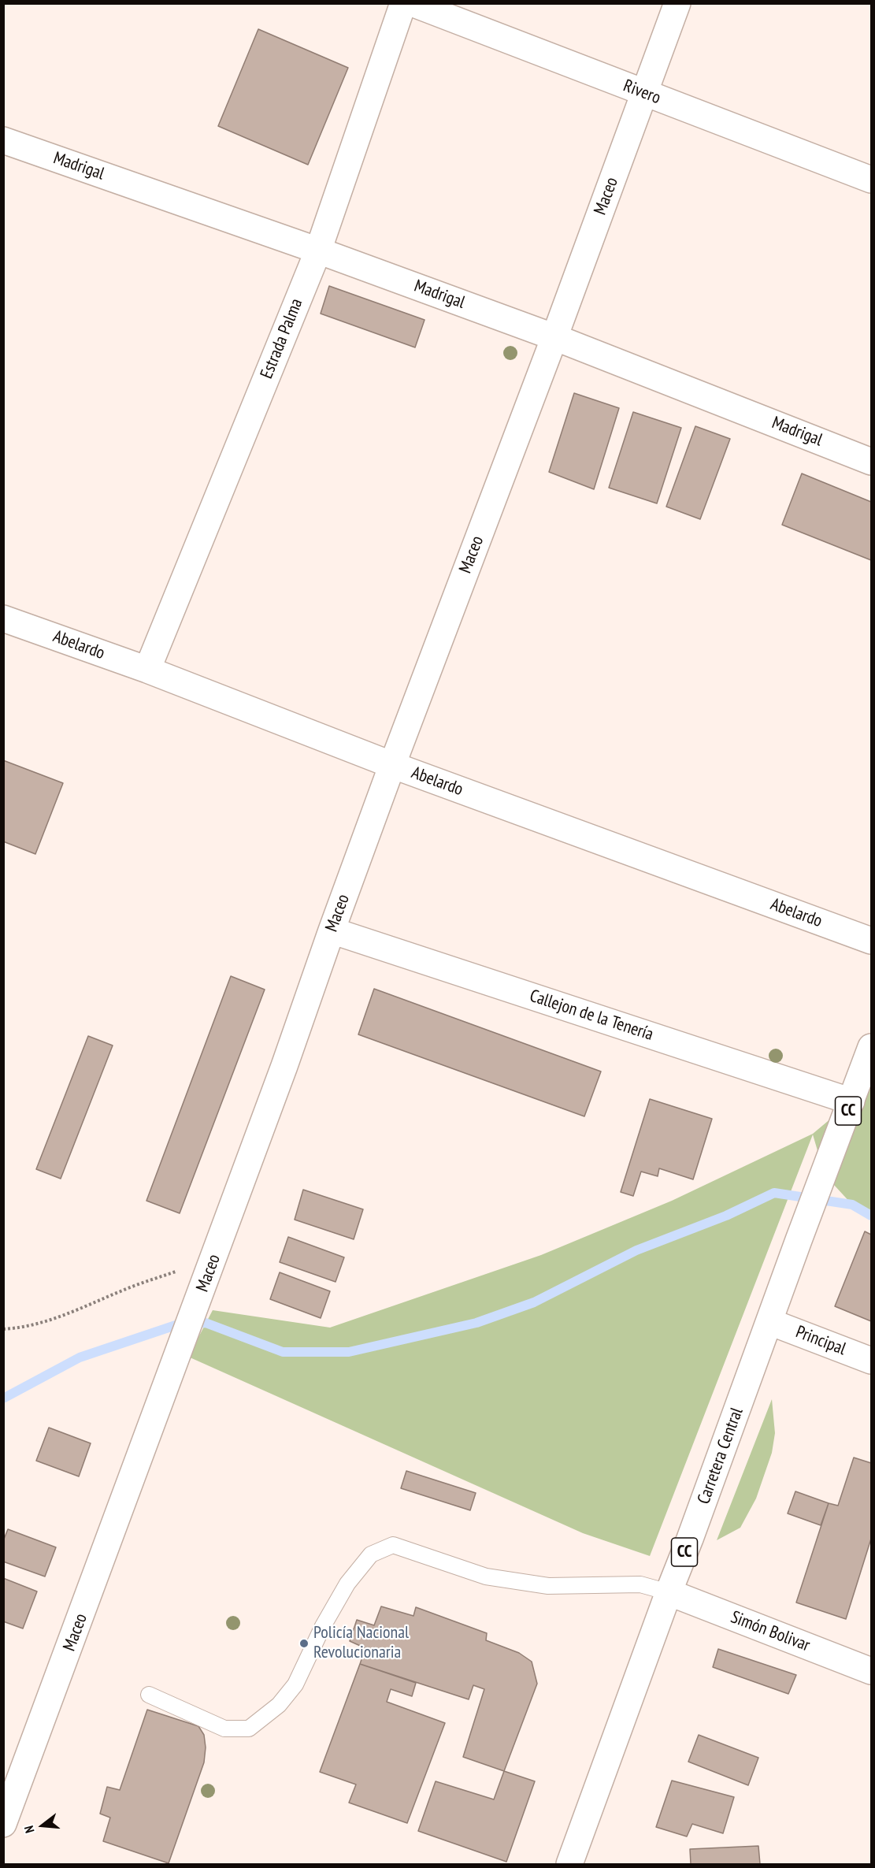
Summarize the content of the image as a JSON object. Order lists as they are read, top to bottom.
{
  "streets": {
    "main road": [
      "Rivero",
      "Madrigal",
      "Maceo",
      "Estrada Palma",
      "Abelardo",
      "Callejon de la Tenería",
      "CC",
      "Principal",
      "Carretera Central",
      "Simón Bolivar"
    ]
  },
  "crossings": [
    ["Rivero", "Maceo"],
    ["Madrigal", "Maceo"],
    ["Madrigal", "Estrada Palma"],
    ["Maceo", "Abelardo"],
    ["Maceo", "Callejon de la Tenería"],
    ["Estrada Palma", "Abelardo"],
    ["Callejon de la Tenería", "Carretera Central"],
    ["Principal", "Carretera Central"],
    ["Carretera Central", "Simón Bolivar"]
  ],
  "places": ["Policía Nacional Revolucionaria"],
  "north": "left"
}
